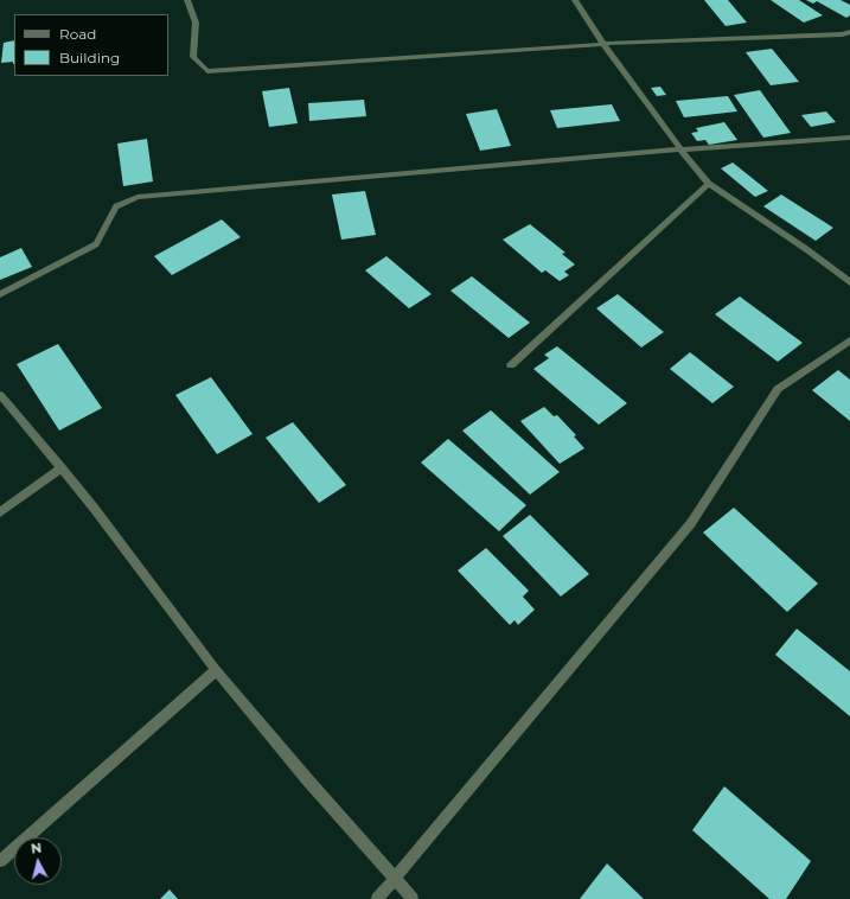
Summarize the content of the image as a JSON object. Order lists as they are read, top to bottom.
{
  "legend": ["Road", "Building"],
  "north": "top"
}
